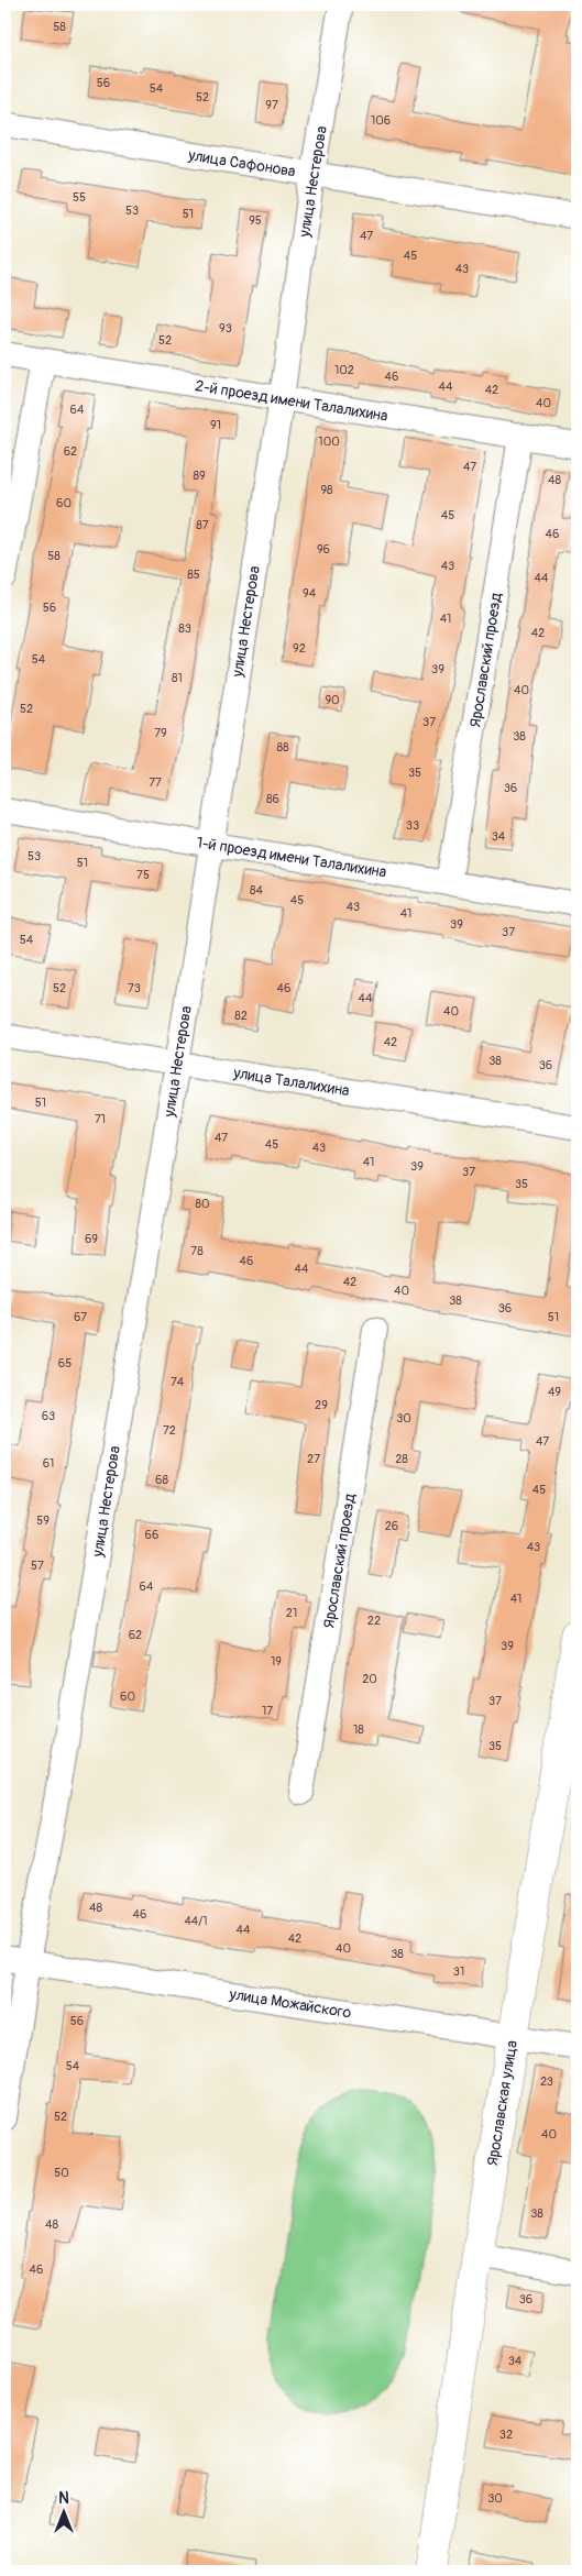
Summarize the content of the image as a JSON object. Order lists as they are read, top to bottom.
{
  "streets": {
    "street": [
      "улица Сафонова",
      "улица Нестерова",
      "2-й проезд имени Талалихина",
      "Ярославский проезд",
      "1-й проезд имени Талалихина",
      "улица Талалихина",
      "улица Можайского",
      "Ярославская улица"
    ]
  },
  "crossings": [
    ["улица Сафонова", "улица Нестерова"],
    ["улица Нестерова", "2-й проезд имени Талалихина"],
    ["улица Нестерова", "1-й проезд имени Талалихина"],
    ["улица Нестерова", "улица Талалихина"],
    ["улица Нестерова", "улица Можайского"],
    ["2-й проезд имени Талалихина", "Ярославский проезд"],
    ["Ярославский проезд", "1-й проезд имени Талалихина"],
    ["улица Можайского", "Ярославская улица"]
  ],
  "house_numbers": [
    "58",
    "56",
    "54",
    "52",
    "97",
    "106",
    "55",
    "53",
    "51",
    "95",
    "47",
    "45",
    "43",
    "93",
    "52",
    "102",
    "46",
    "44",
    "42",
    "40",
    "64",
    "91",
    "100",
    "62",
    "47",
    "89",
    "48",
    "98",
    "60",
    "45",
    "87",
    "46",
    "96",
    "58",
    "43",
    "85",
    "44",
    "94",
    "56",
    "41",
    "83",
    "42",
    "92",
    "54",
    "39",
    "81",
    "40",
    "90",
    "52",
    "37",
    "79",
    "38",
    "88",
    "35",
    "77",
    "36",
    "86",
    "33",
    "34",
    "53",
    "51",
    "75",
    "84",
    "45",
    "43",
    "41",
    "39",
    "37",
    "54",
    "52",
    "73",
    "46",
    "44",
    "40",
    "82",
    "42",
    "38",
    "36",
    "51",
    "71",
    "47",
    "45",
    "43",
    "41",
    "39",
    "37",
    "35",
    "80",
    "69",
    "78",
    "46",
    "44",
    "42",
    "40",
    "38",
    "36",
    "67",
    "51",
    "65",
    "74",
    "49",
    "29",
    "63",
    "30",
    "72",
    "47",
    "27",
    "28",
    "61",
    "68",
    "45",
    "59",
    "26",
    "66",
    "43",
    "57",
    "64",
    "41",
    "21",
    "22",
    "62",
    "39",
    "19",
    "20",
    "60",
    "37",
    "17",
    "18",
    "35",
    "48",
    "46",
    "44/1",
    "44",
    "42",
    "40",
    "38",
    "31",
    "56",
    "54",
    "23",
    "52",
    "40",
    "50",
    "38",
    "48",
    "46",
    "36",
    "34",
    "32",
    "30"
  ],
  "north": "top"
}
